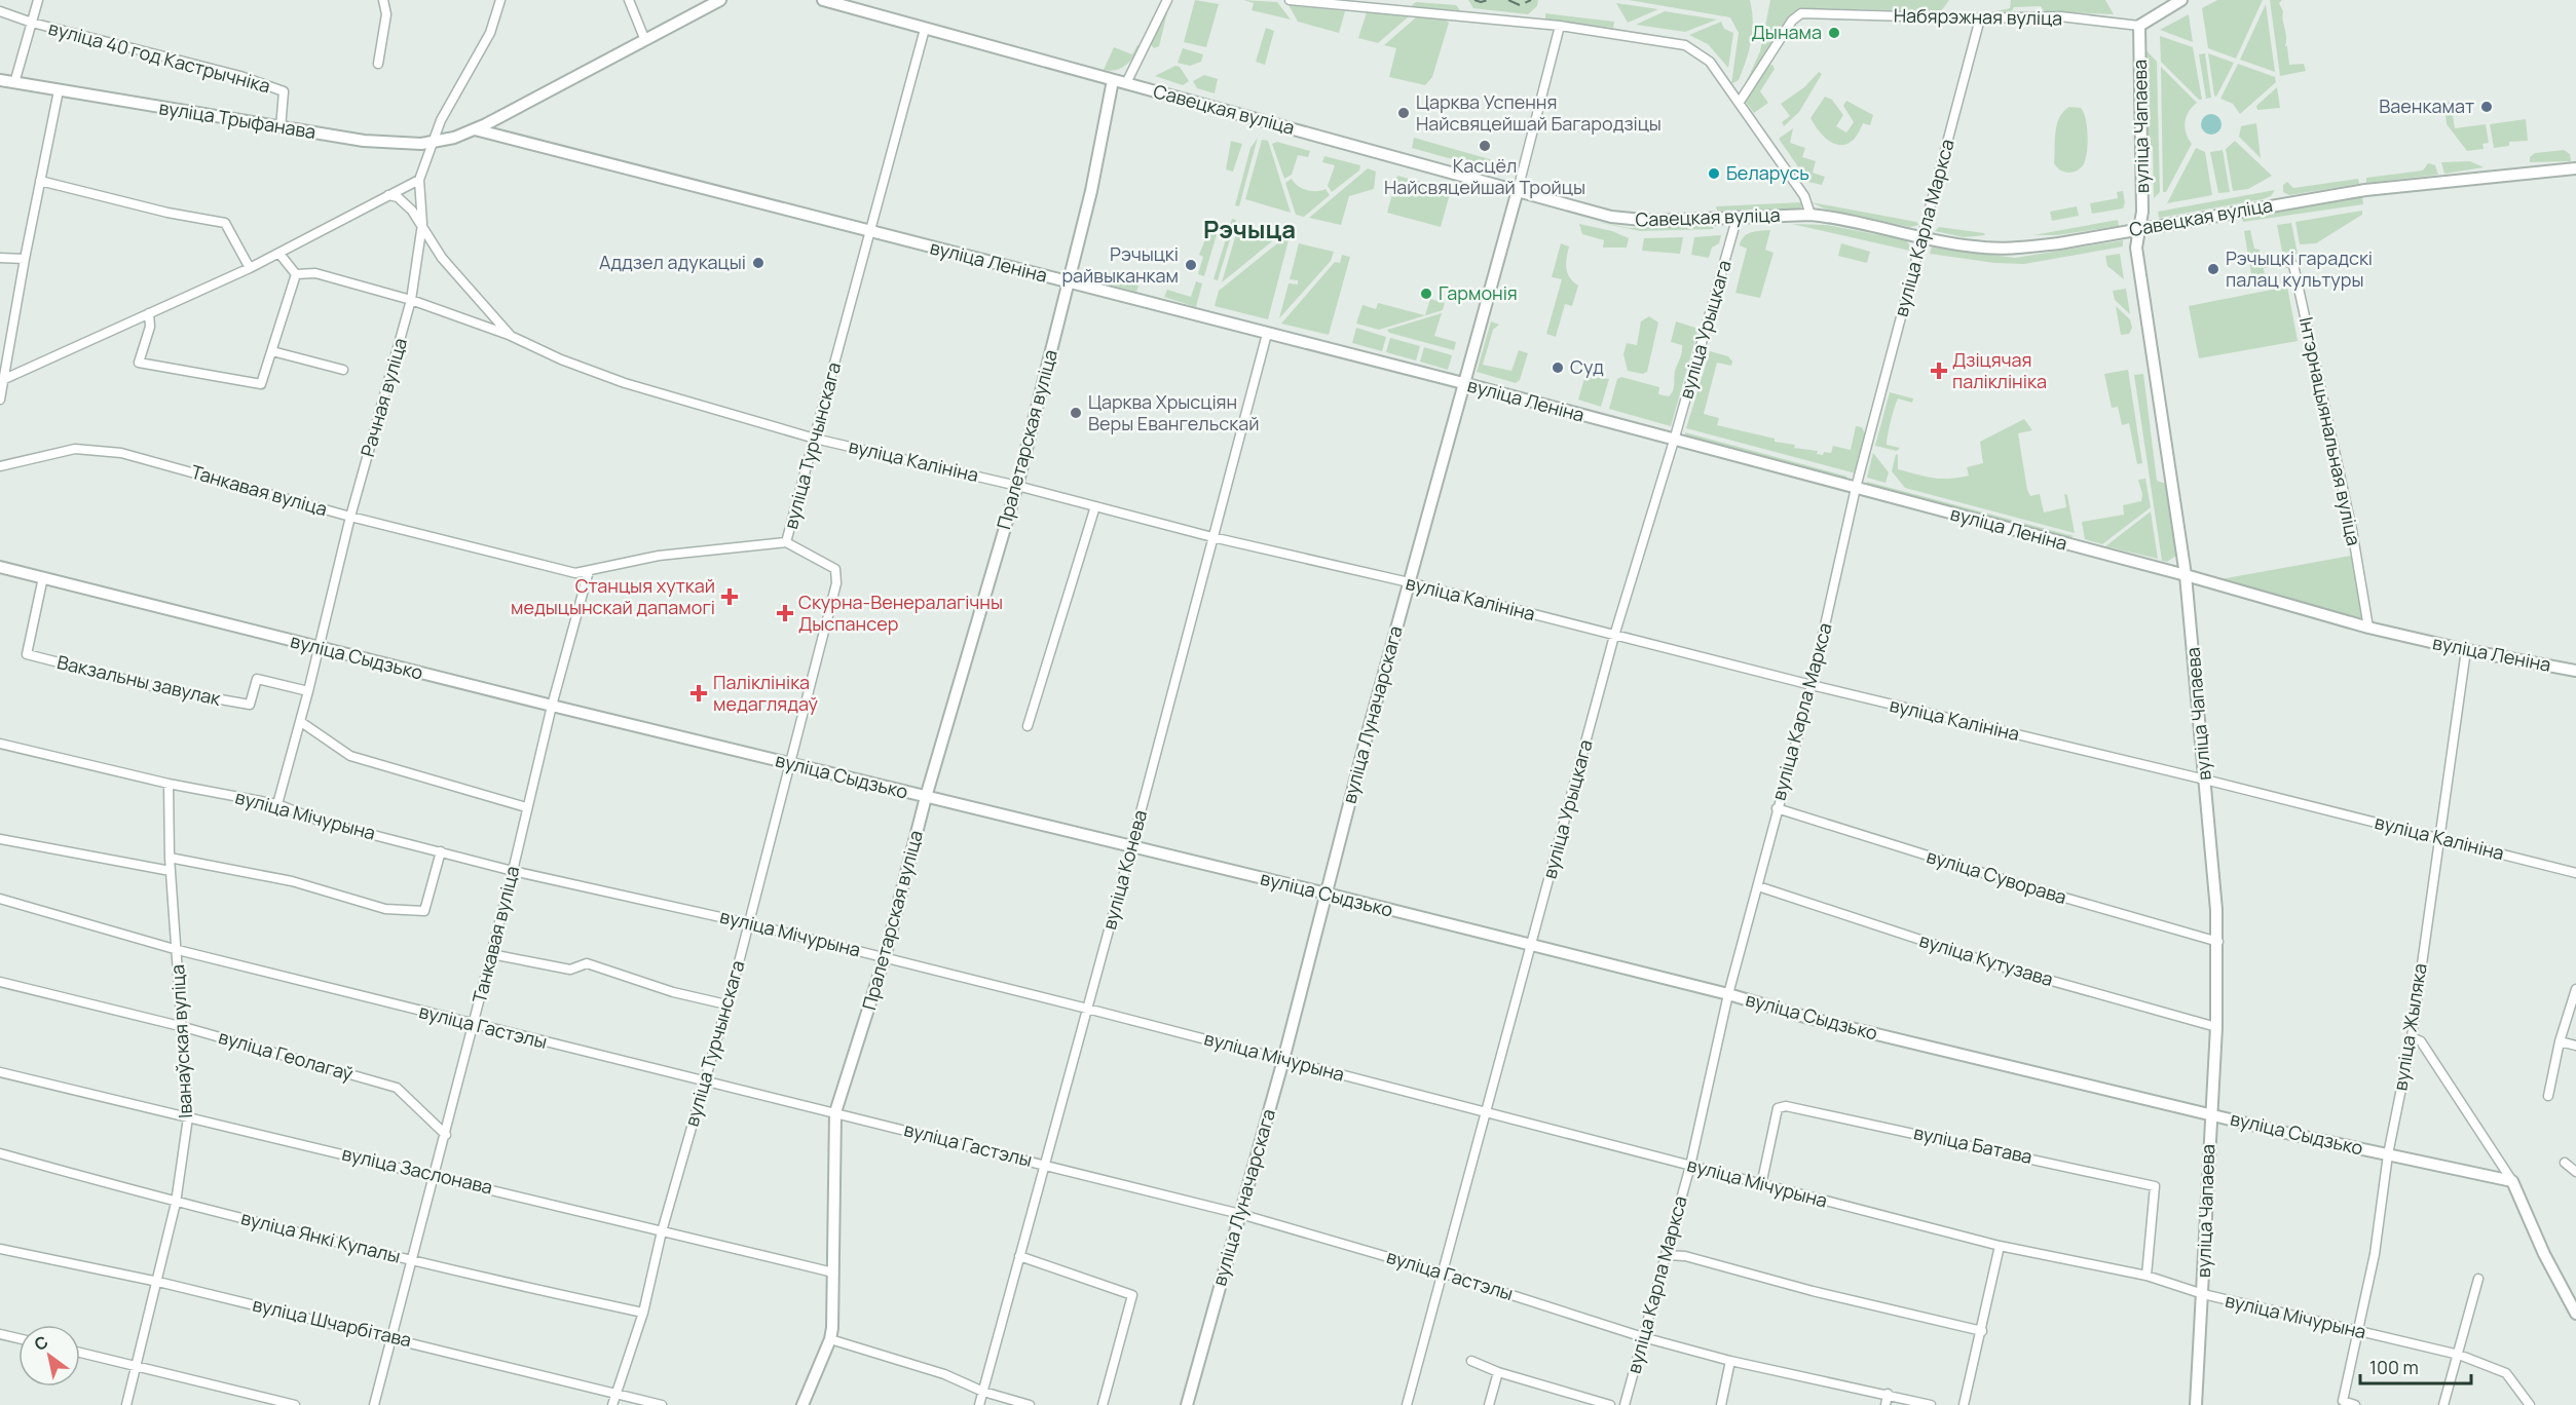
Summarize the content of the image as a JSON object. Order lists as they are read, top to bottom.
{
  "streets": {
    "street": [
      "Набярэжная вуліца",
      "вуліца 40 год Кастрычніка",
      "Савецкая вуліца",
      "вуліца Трыфанава",
      "вуліца Чапаева",
      "вуліца Карла Маркса",
      "вуліца Леніна",
      "вуліца Урыцкага",
      "Рачная вуліца",
      "Інтэрнацыянальная вуліца",
      "Пралетарская вуліца",
      "вуліца Турчынскага",
      "вуліца Калініна",
      "Танкавая вуліца",
      "вуліца Сыдзько",
      "Вакзальны завулак",
      "вуліца Луначарскага",
      "вуліца Мічурына",
      "вуліца Конева",
      "вуліца Суворава",
      "вуліца Кутузава",
      "вуліца Гастэлы",
      "вуліца Жыляка",
      "Іванаўская вуліца",
      "вуліца Геолагаў",
      "вуліца Батава",
      "вуліца Заслонава",
      "вуліца Янкі Купалы",
      "вуліца Шчарбітава"
    ]
  },
  "crossings": [
    ["Набярэжная вуліца", "вуліца Чапаева"],
    ["Набярэжная вуліца", "вуліца Карла Маркса"],
    ["вуліца 40 год Кастрычніка", "вуліца Трыфанава"],
    ["Савецкая вуліца", "вуліца Чапаева"],
    ["Савецкая вуліца", "вуліца Карла Маркса"],
    ["Савецкая вуліца", "вуліца Урыцкага"],
    ["Савецкая вуліца", "Пралетарская вуліца"],
    ["Савецкая вуліца", "вуліца Турчынскага"],
    ["Савецкая вуліца", "вуліца Луначарскага"],
    ["вуліца Трыфанава", "вуліца Леніна"],
    ["вуліца Трыфанава", "Рачная вуліца"],
    ["вуліца Чапаева", "вуліца Леніна"],
    ["вуліца Чапаева", "вуліца Калініна"],
    ["вуліца Чапаева", "вуліца Сыдзько"],
    ["вуліца Чапаева", "вуліца Мічурына"],
    ["вуліца Чапаева", "вуліца Суворава"],
    ["вуліца Чапаева", "вуліца Кутузава"],
    ["вуліца Карла Маркса", "вуліца Леніна"],
    ["вуліца Карла Маркса", "вуліца Калініна"],
    ["вуліца Карла Маркса", "вуліца Сыдзько"],
    ["вуліца Карла Маркса", "вуліца Мічурына"],
    ["вуліца Карла Маркса", "вуліца Суворава"],
    ["вуліца Карла Маркса", "вуліца Кутузава"],
    ["вуліца Карла Маркса", "вуліца Гастэлы"],
    ["вуліца Леніна", "вуліца Урыцкага"],
    ["вуліца Леніна", "Інтэрнацыянальная вуліца"],
    ["вуліца Леніна", "Пралетарская вуліца"],
    ["вуліца Леніна", "вуліца Турчынскага"],
    ["вуліца Леніна", "вуліца Луначарскага"],
    ["вуліца Леніна", "вуліца Конева"],
    ["вуліца Леніна", "вуліца Жыляка"],
    ["вуліца Урыцкага", "вуліца Калініна"],
    ["вуліца Урыцкага", "вуліца Сыдзько"],
    ["вуліца Урыцкага", "вуліца Мічурына"],
    ["вуліца Урыцкага", "вуліца Гастэлы"],
    ["Рачная вуліца", "вуліца Калініна"],
    ["Рачная вуліца", "Танкавая вуліца"],
    ["Рачная вуліца", "вуліца Сыдзько"],
    ["Рачная вуліца", "Вакзальны завулак"],
    ["Рачная вуліца", "вуліца Мічурына"],
    ["Пралетарская вуліца", "вуліца Калініна"],
    ["Пралетарская вуліца", "вуліца Сыдзько"],
    ["Пралетарская вуліца", "вуліца Мічурына"],
    ["Пралетарская вуліца", "вуліца Гастэлы"],
    ["Пралетарская вуліца", "вуліца Заслонава"],
    ["вуліца Турчынскага", "вуліца Калініна"],
    ["вуліца Турчынскага", "Танкавая вуліца"],
    ["вуліца Турчынскага", "вуліца Сыдзько"],
    ["вуліца Турчынскага", "вуліца Мічурына"],
    ["вуліца Турчынскага", "вуліца Гастэлы"],
    ["вуліца Турчынскага", "вуліца Заслонава"],
    ["вуліца Турчынскага", "вуліца Янкі Купалы"],
    ["вуліца Турчынскага", "вуліца Шчарбітава"],
    ["вуліца Калініна", "вуліца Луначарскага"],
    ["вуліца Калініна", "вуліца Конева"],
    ["вуліца Калініна", "вуліца Жыляка"],
    ["Танкавая вуліца", "вуліца Сыдзько"],
    ["Танкавая вуліца", "вуліца Мічурына"],
    ["Танкавая вуліца", "вуліца Гастэлы"],
    ["Танкавая вуліца", "вуліца Геолагаў"],
    ["Танкавая вуліца", "вуліца Заслонава"],
    ["Танкавая вуліца", "вуліца Янкі Купалы"],
    ["Танкавая вуліца", "вуліца Шчарбітава"],
    ["вуліца Сыдзько", "Вакзальны завулак"],
    ["вуліца Сыдзько", "вуліца Луначарскага"],
    ["вуліца Сыдзько", "вуліца Конева"],
    ["вуліца Сыдзько", "вуліца Жыляка"],
    ["вуліца Луначарскага", "вуліца Мічурына"],
    ["вуліца Луначарскага", "вуліца Гастэлы"],
    ["вуліца Мічурына", "вуліца Конева"],
    ["вуліца Мічурына", "вуліца Жыляка"],
    ["вуліца Мічурына", "Іванаўская вуліца"],
    ["вуліца Мічурына", "вуліца Батава"],
    ["вуліца Конева", "вуліца Гастэлы"],
    ["вуліца Гастэлы", "Іванаўская вуліца"],
    ["Іванаўская вуліца", "вуліца Геолагаў"],
    ["Іванаўская вуліца", "вуліца Заслонава"],
    ["Іванаўская вуліца", "вуліца Янкі Купалы"],
    ["Іванаўская вуліца", "вуліца Шчарбітава"]
  ],
  "districts": ["Рэчыца"],
  "places": {
    "other": [
      "Дынама",
      "Ваенкамат",
      "Царква Успення Найсвяцейшай Багародзіцы",
      "Касцёл Найсвяцейшай Тройцы",
      "Беларусь",
      "Аддзел адукацыі",
      "Рэчыцкі райвыканкам",
      "Рэчыцкі гарадскі палац культуры",
      "Гармонія",
      "Суд",
      "Царква Хрысціян Веры Евангельскай"
    ],
    "health": [
      "Дзіцячая паліклініка",
      "Станцыя хуткай медыцынскай дапамогі",
      "Скурна-Венералагічны Дыспансер",
      "Паліклініка медаглядаў"
    ]
  },
  "scale_bar": "100 m",
  "north": "top left"
}
